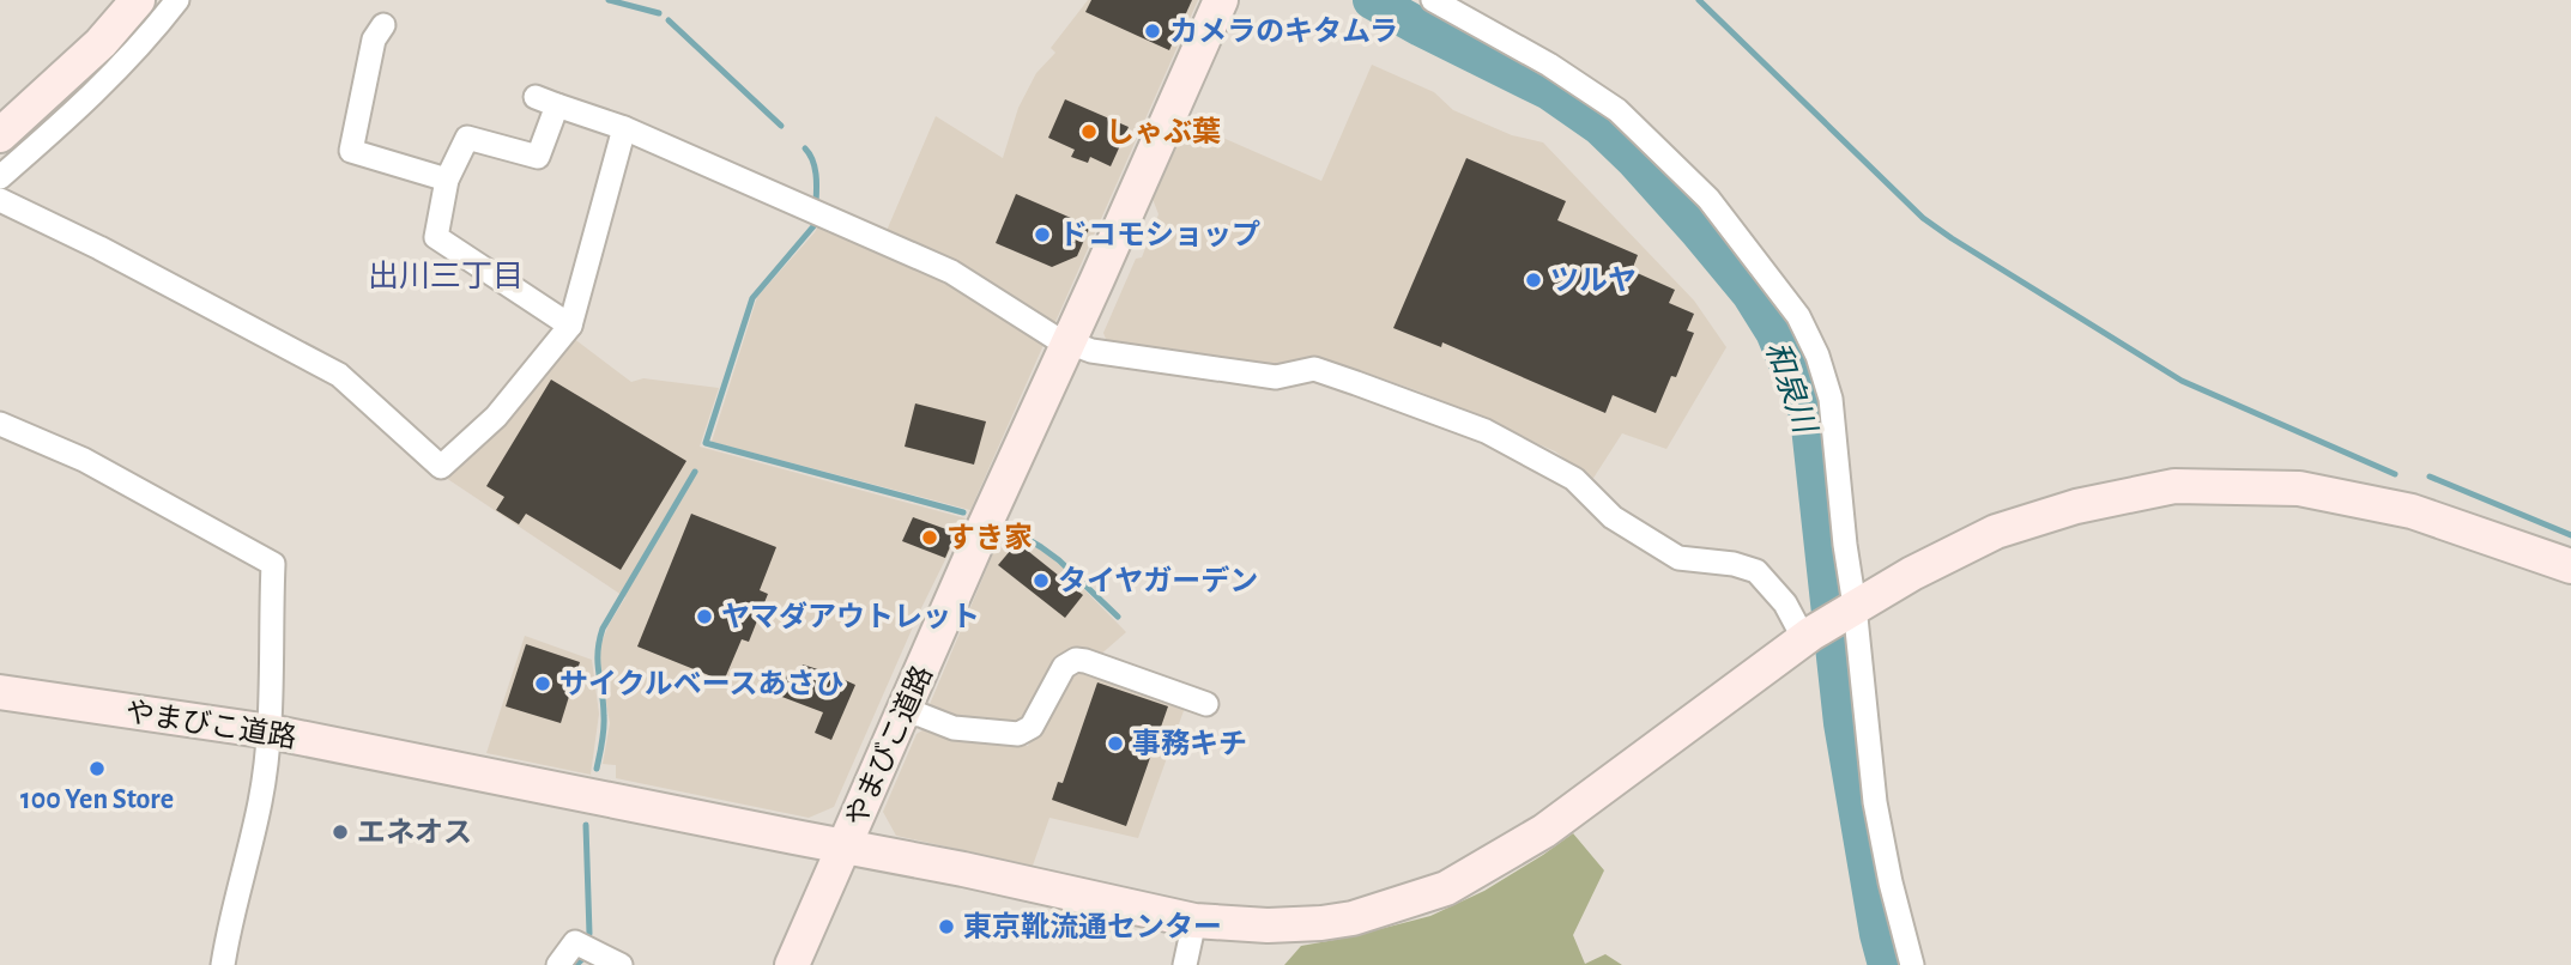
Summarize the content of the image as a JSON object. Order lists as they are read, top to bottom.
{
  "streets": {
    "street": ["やまびこ道路"]
  },
  "districts": ["出川三丁目"],
  "water": ["和泉川"],
  "places": [
    "カメラのキタムラ",
    "しゃぶ葉",
    "ドコモショップ",
    "ツルヤ",
    "すき家",
    "タイヤガーデン",
    "ヤマダアウトレット",
    "サイクルベースあさひ",
    "事務キチ",
    "100 Yen Store",
    "エネオス",
    "東京靴流通センター"
  ]
}
